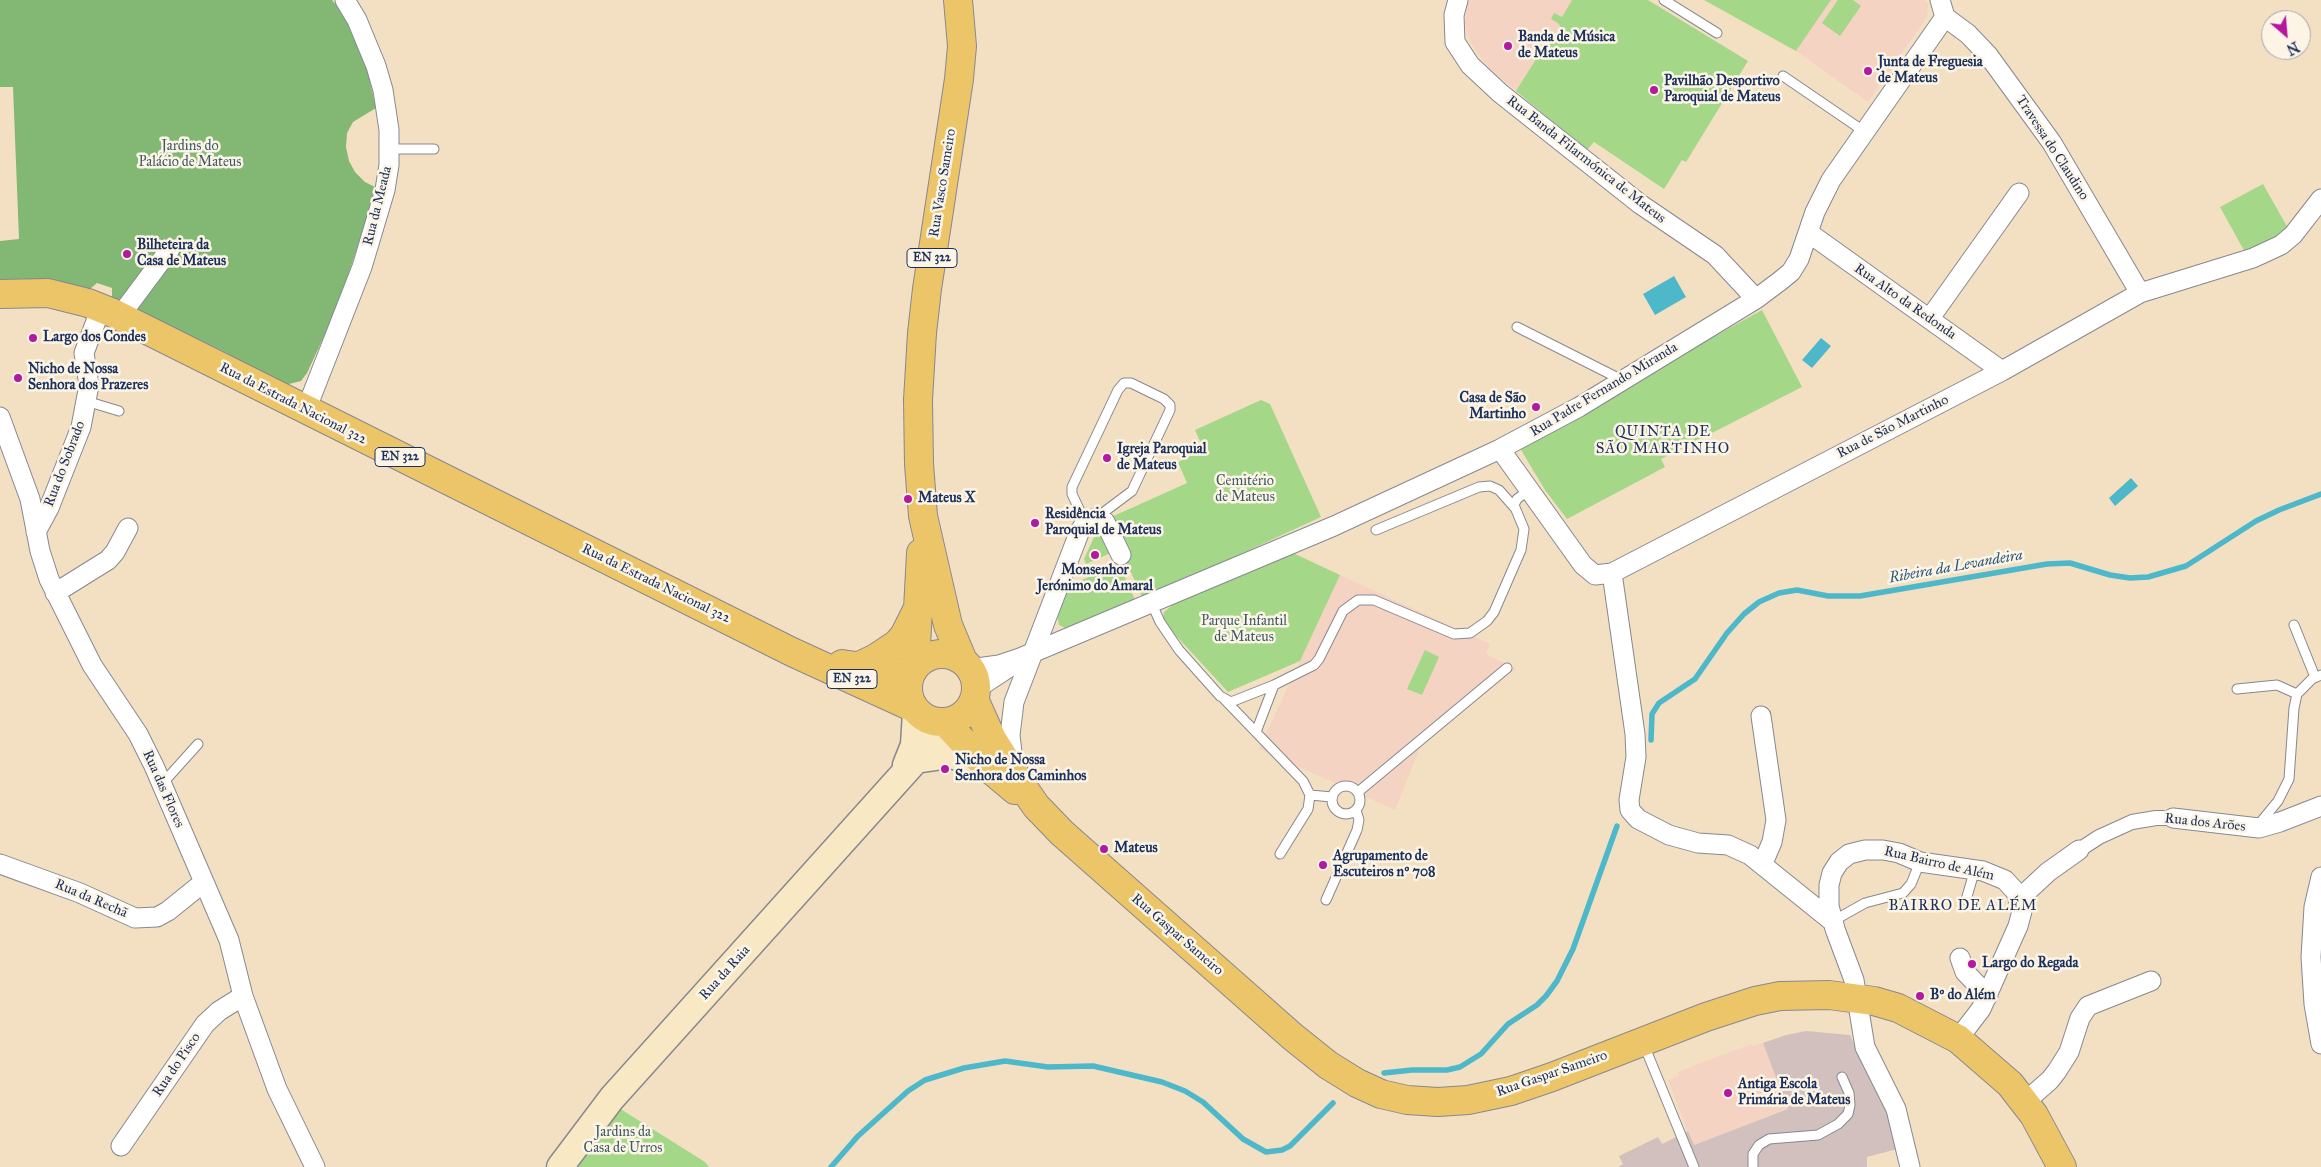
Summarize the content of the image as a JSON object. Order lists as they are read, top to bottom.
{
  "streets": {
    "main road": [
      "Rua Vasco Sameiro",
      "EN 322",
      "Rua da Estrada Nacional 322",
      "Rua Gaspar Sameiro",
      "Rua da Raia"
    ],
    "street": [
      "Travessa do Claudino",
      "Rua Banda Filarmónica de Mateus",
      "Rua da Meada",
      "Rua Alto da Redonda",
      "Rua Padre Fernando Miranda",
      "Rua de São Martinho",
      "Rua do Sobrado",
      "Rua das Flores",
      "Rua dos Arões",
      "Rua Bairro de Além",
      "Rua da Rechã",
      "Rua do Pisco"
    ]
  },
  "crossings": [
    ["Travessa do Claudino", "Rua Padre Fernando Miranda"],
    ["Travessa do Claudino", "Rua de São Martinho"],
    ["Rua Banda Filarmónica de Mateus", "Rua Padre Fernando Miranda"],
    ["Rua Vasco Sameiro", "EN 322"],
    ["Rua da Meada", "Rua da Estrada Nacional 322"],
    ["EN 322", "Rua Padre Fernando Miranda"],
    ["EN 322", "Rua da Estrada Nacional 322"],
    ["Rua Alto da Redonda", "Rua Padre Fernando Miranda"],
    ["Rua Alto da Redonda", "Rua de São Martinho"],
    ["Rua da Estrada Nacional 322", "Rua do Sobrado"],
    ["Rua do Sobrado", "Rua das Flores"],
    ["Rua das Flores", "Rua da Rechã"],
    ["Rua das Flores", "Rua do Pisco"],
    ["Rua dos Arões", "Rua Bairro de Além"],
    ["Rua Bairro de Além", "Rua Gaspar Sameiro"]
  ],
  "districts": ["QUINTA DE SÃO MARTINHO", "BAIRRO DE ALÉM"],
  "water": ["Ribeira da Levandeira"],
  "parks": [
    "Jardins do Palácio de Mateus",
    "Cemitério de Mateus",
    "Parque Infantil de Mateus",
    "Jardins da Casa de Urros"
  ],
  "places": [
    "Banda de Música de Mateus",
    "Junta de Freguesia de Mateus",
    "Pavilhão Desportivo Paroquial de Mateus",
    "Bilheteira da Casa de Mateus",
    "Largo dos Condes",
    "Nicho de Nossa Senhora dos Prazeres",
    "Casa de São Martinho",
    "Igreja Paroquial de Mateus",
    "Mateus X",
    "Residência Paroquial de Mateus",
    "Monsenhor Jerónimo do Amaral",
    "Nicho de Nossa Senhora dos Caminhos",
    "Mateus",
    "Agrupamento de Escuteiros nº 708",
    "Largo do Regada",
    "Bº do Além",
    "Antiga Escola Primária de Mateus"
  ],
  "north": "bottom right"
}
